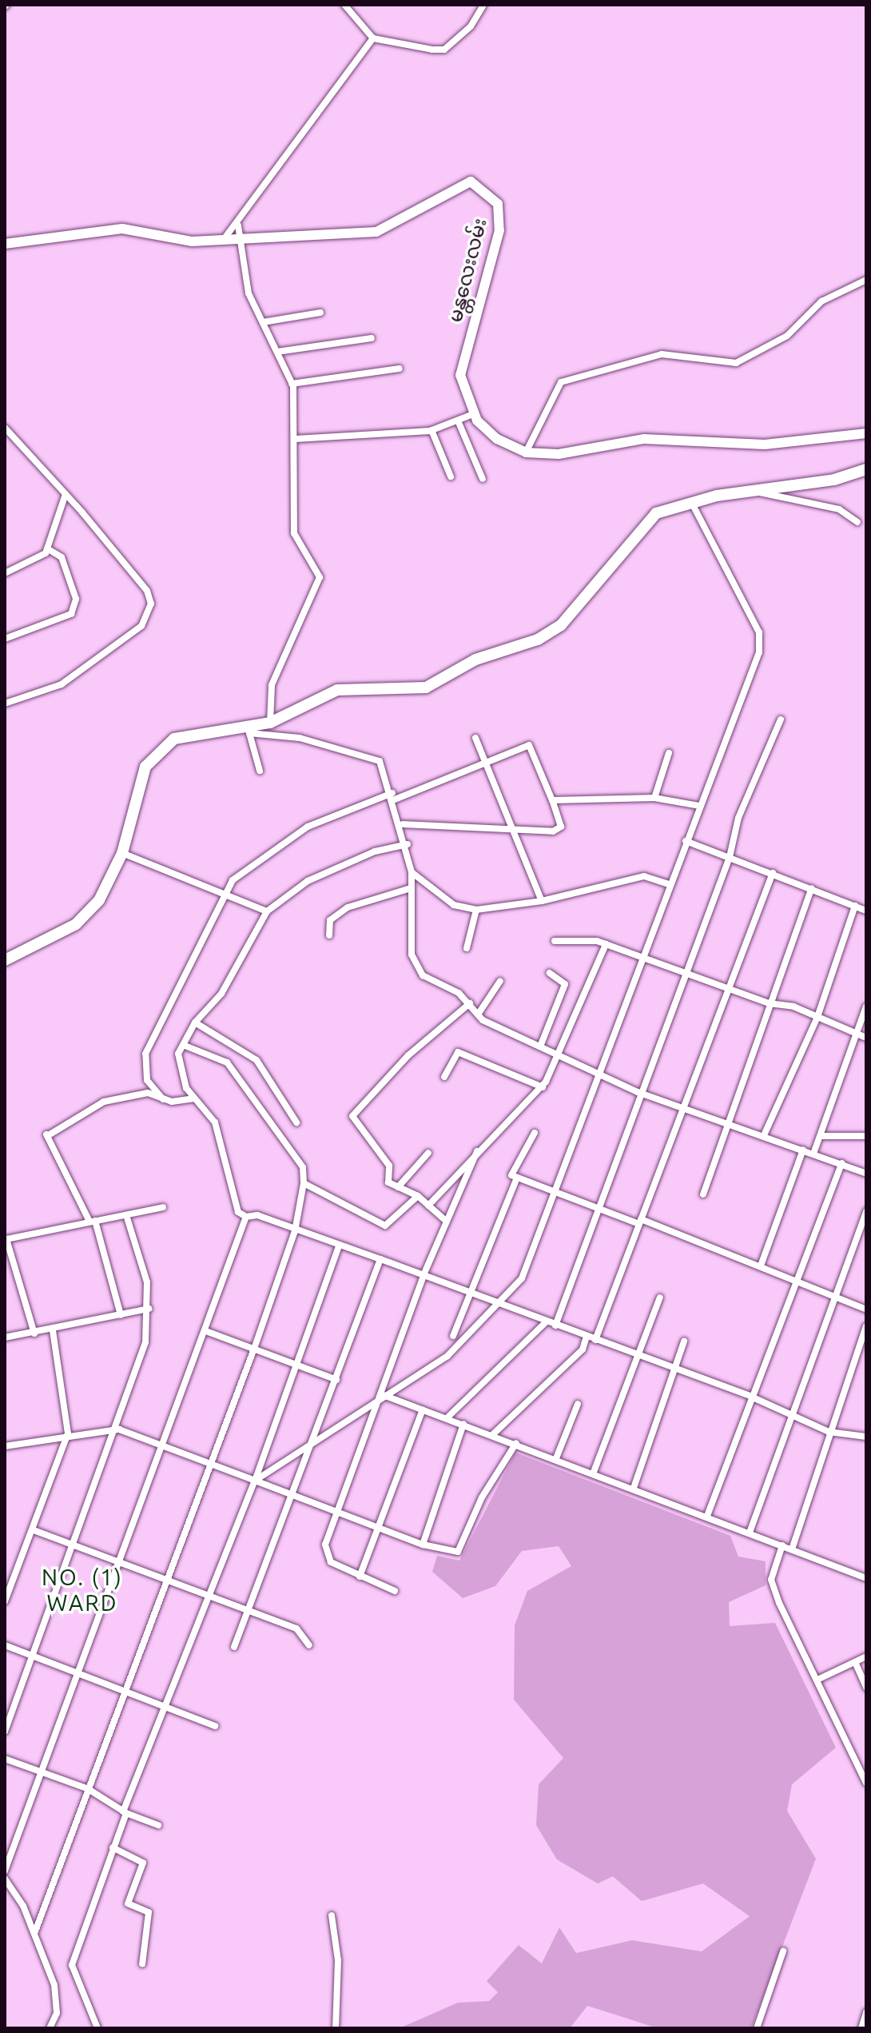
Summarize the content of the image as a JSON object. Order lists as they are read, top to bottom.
{
  "streets": {
    "main road": ["မန္တလေးလမ်း"]
  },
  "districts": ["NO. (1) WARD"]
}
